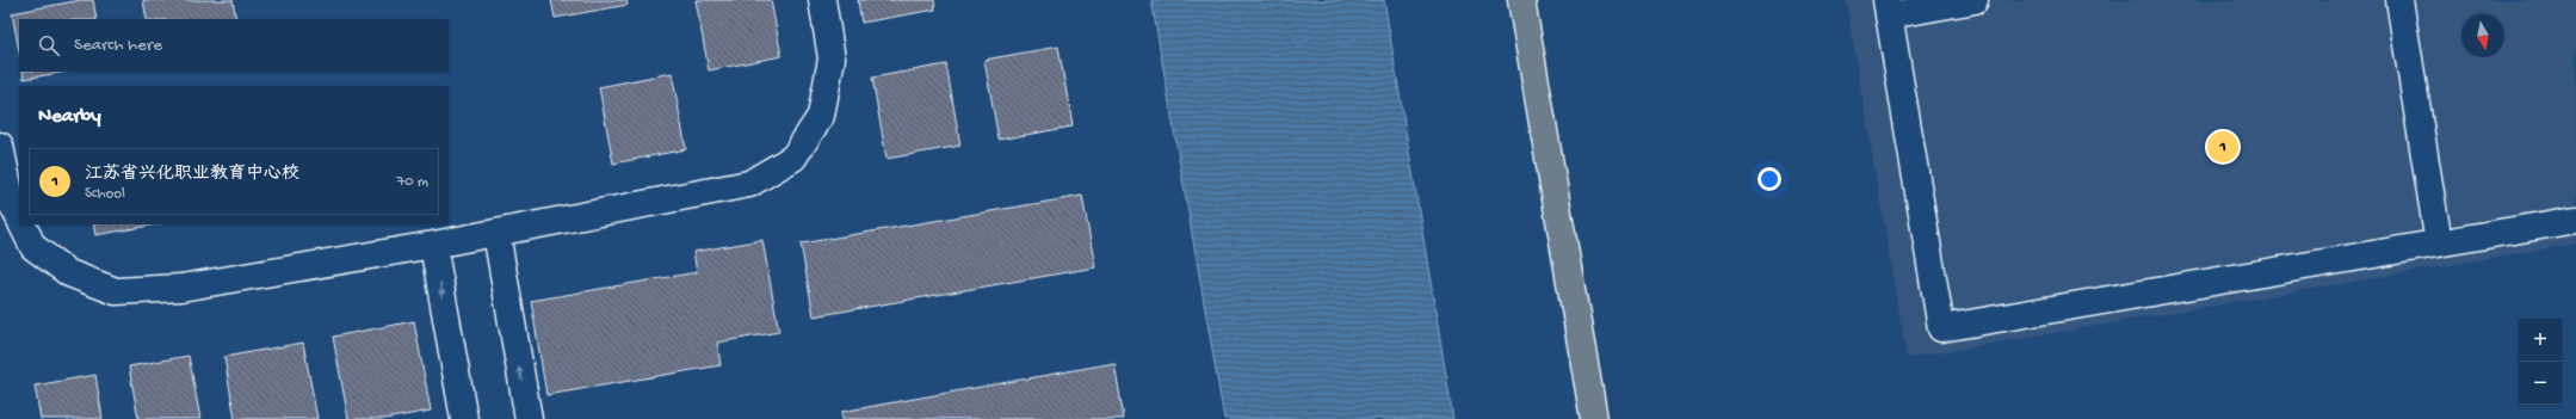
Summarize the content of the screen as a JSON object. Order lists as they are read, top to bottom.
{
  "north": "bottom",
  "page": {
    "search": "Search here",
    "heading": "Nearby",
    "pins": "1",
    "list": [
      {
        "mark": "1",
        "name": "江苏省兴化职业教育中心校",
        "note": "School",
        "value": "70 m"
      }
    ],
    "map_buttons": ["+", "−"]
  }
}
